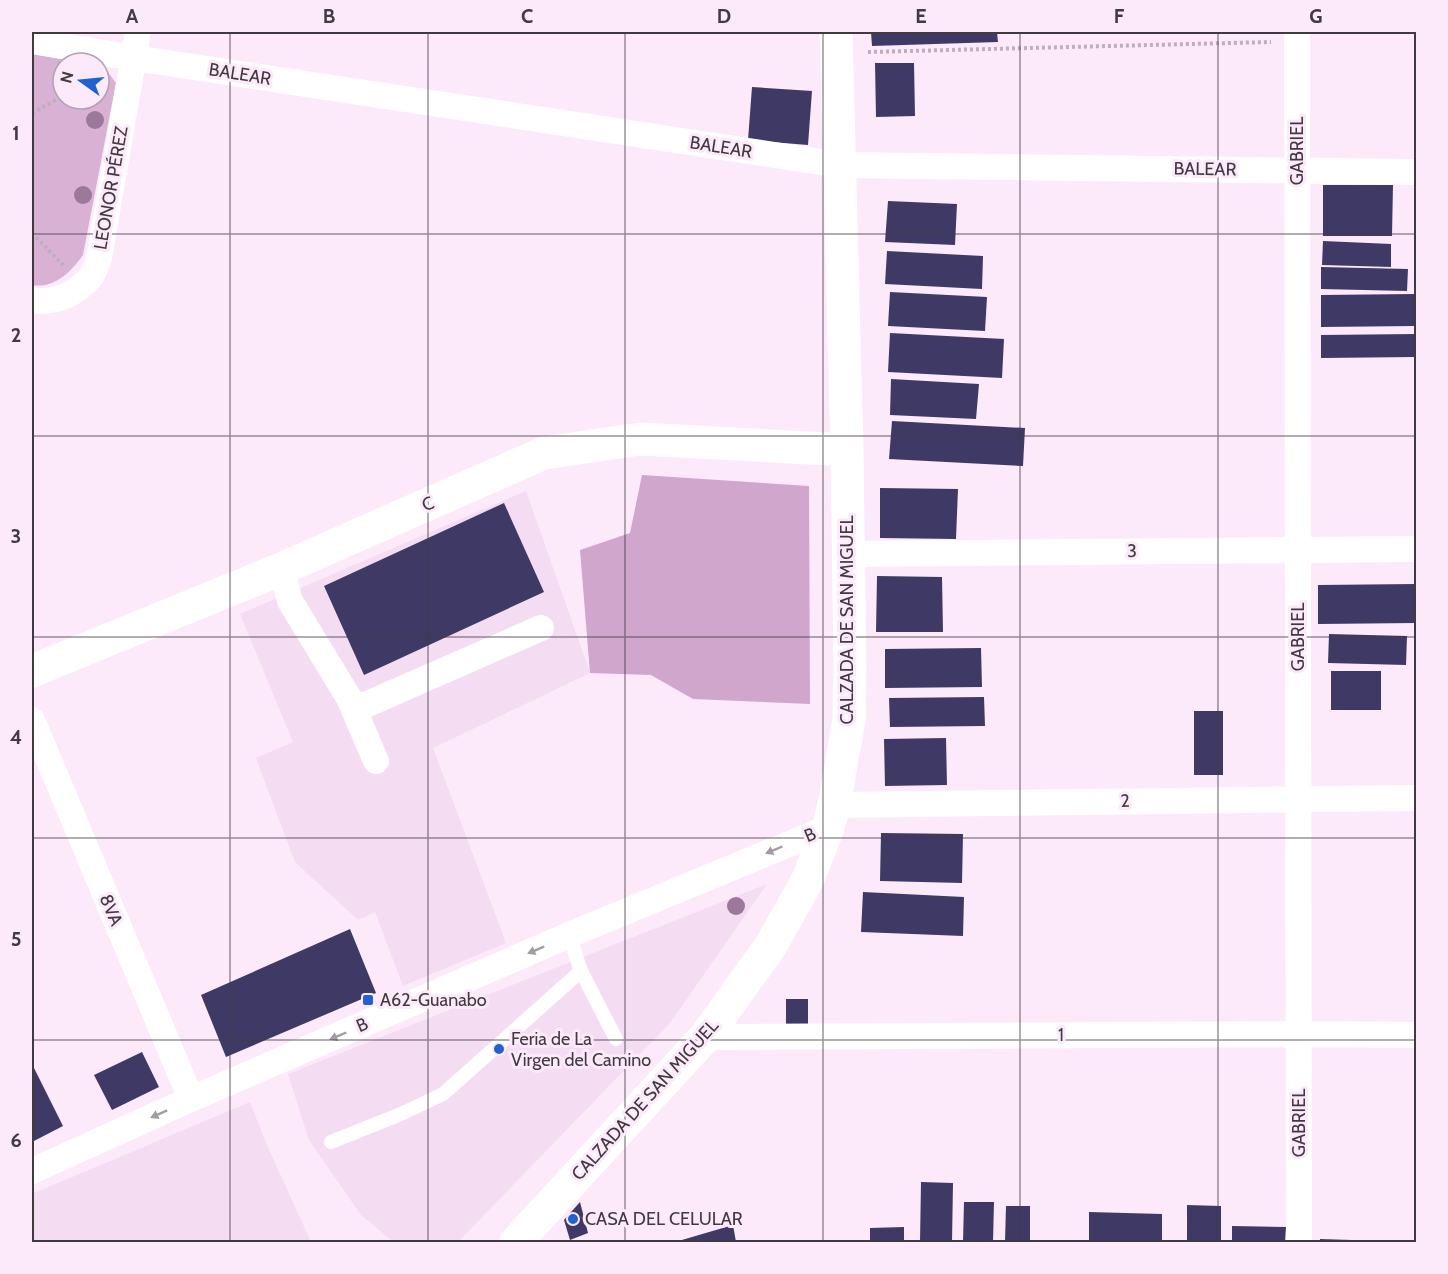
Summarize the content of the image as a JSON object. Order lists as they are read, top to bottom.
{
  "streets": {
    "main road": ["C", "CALZADA DE SAN MIGUEL"],
    "street": [
      "BALEAR",
      "GABRIEL",
      "LEONOR PÉREZ",
      "3",
      "2",
      "B",
      "8VA",
      "1"
    ]
  },
  "crossings": [
    ["BALEAR", "GABRIEL"],
    ["BALEAR", "LEONOR PÉREZ"],
    ["BALEAR", "CALZADA DE SAN MIGUEL"],
    ["GABRIEL", "3"],
    ["GABRIEL", "2"],
    ["GABRIEL", "1"],
    ["C", "CALZADA DE SAN MIGUEL"],
    ["3", "CALZADA DE SAN MIGUEL"],
    ["CALZADA DE SAN MIGUEL", "2"],
    ["CALZADA DE SAN MIGUEL", "B"],
    ["CALZADA DE SAN MIGUEL", "1"],
    ["2", "B"],
    ["B", "8VA"]
  ],
  "one_way": ["B"],
  "places": {
    "transit": ["A62-Guanabo"],
    "other": ["Feria de La Virgen del Camino", "CASA DEL CELULAR"]
  },
  "north": "left",
  "grid": {
    "columns": [
      "A",
      "B",
      "C",
      "D",
      "E",
      "F",
      "G"
    ],
    "rows": [
      "1",
      "2",
      "3",
      "4",
      "5",
      "6"
    ]
  }
}
